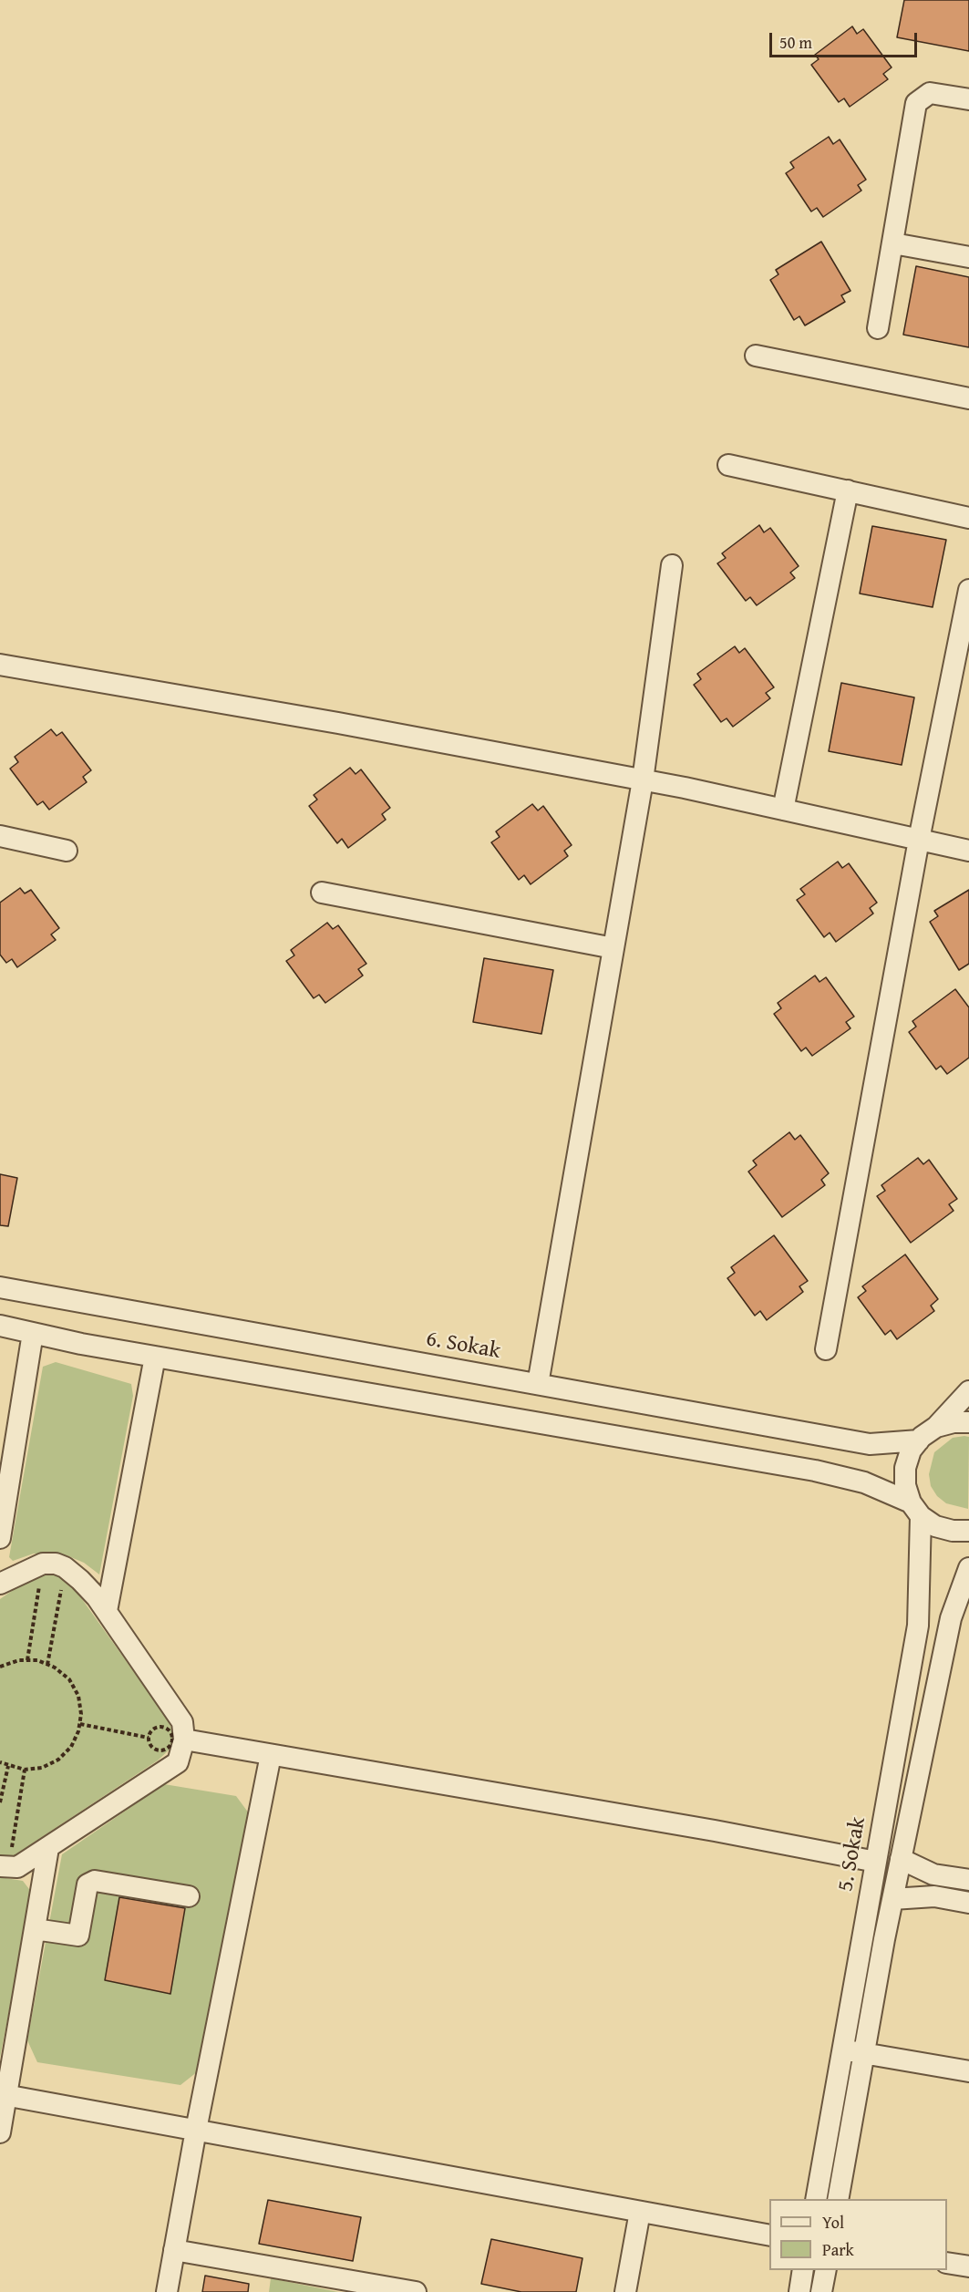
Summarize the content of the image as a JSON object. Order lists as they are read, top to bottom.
{
  "streets": {
    "street": ["6. Sokak", "5. Sokak"]
  },
  "crossings": [
    ["6. Sokak", "5. Sokak"]
  ],
  "legend": ["Yol", "Park"],
  "scale_bar": "50 m"
}
